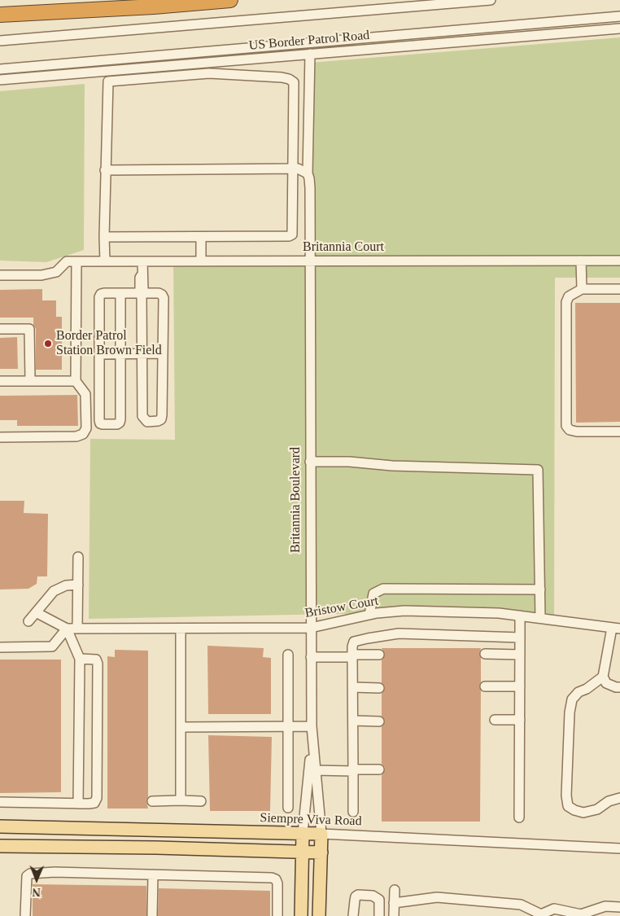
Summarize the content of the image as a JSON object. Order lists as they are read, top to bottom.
{
  "streets": {
    "main road": ["Britannia Boulevard", "Siempre Viva Road"],
    "street": ["US Border Patrol Road", "Britannia Court", "Bristow Court"]
  },
  "crossings": [
    ["US Border Patrol Road", "Britannia Boulevard"],
    ["Britannia Court", "Britannia Boulevard"],
    ["Britannia Boulevard", "Bristow Court"],
    ["Britannia Boulevard", "Siempre Viva Road"]
  ],
  "places": ["Border Patrol Station Brown Field"],
  "north": "bottom"
}
